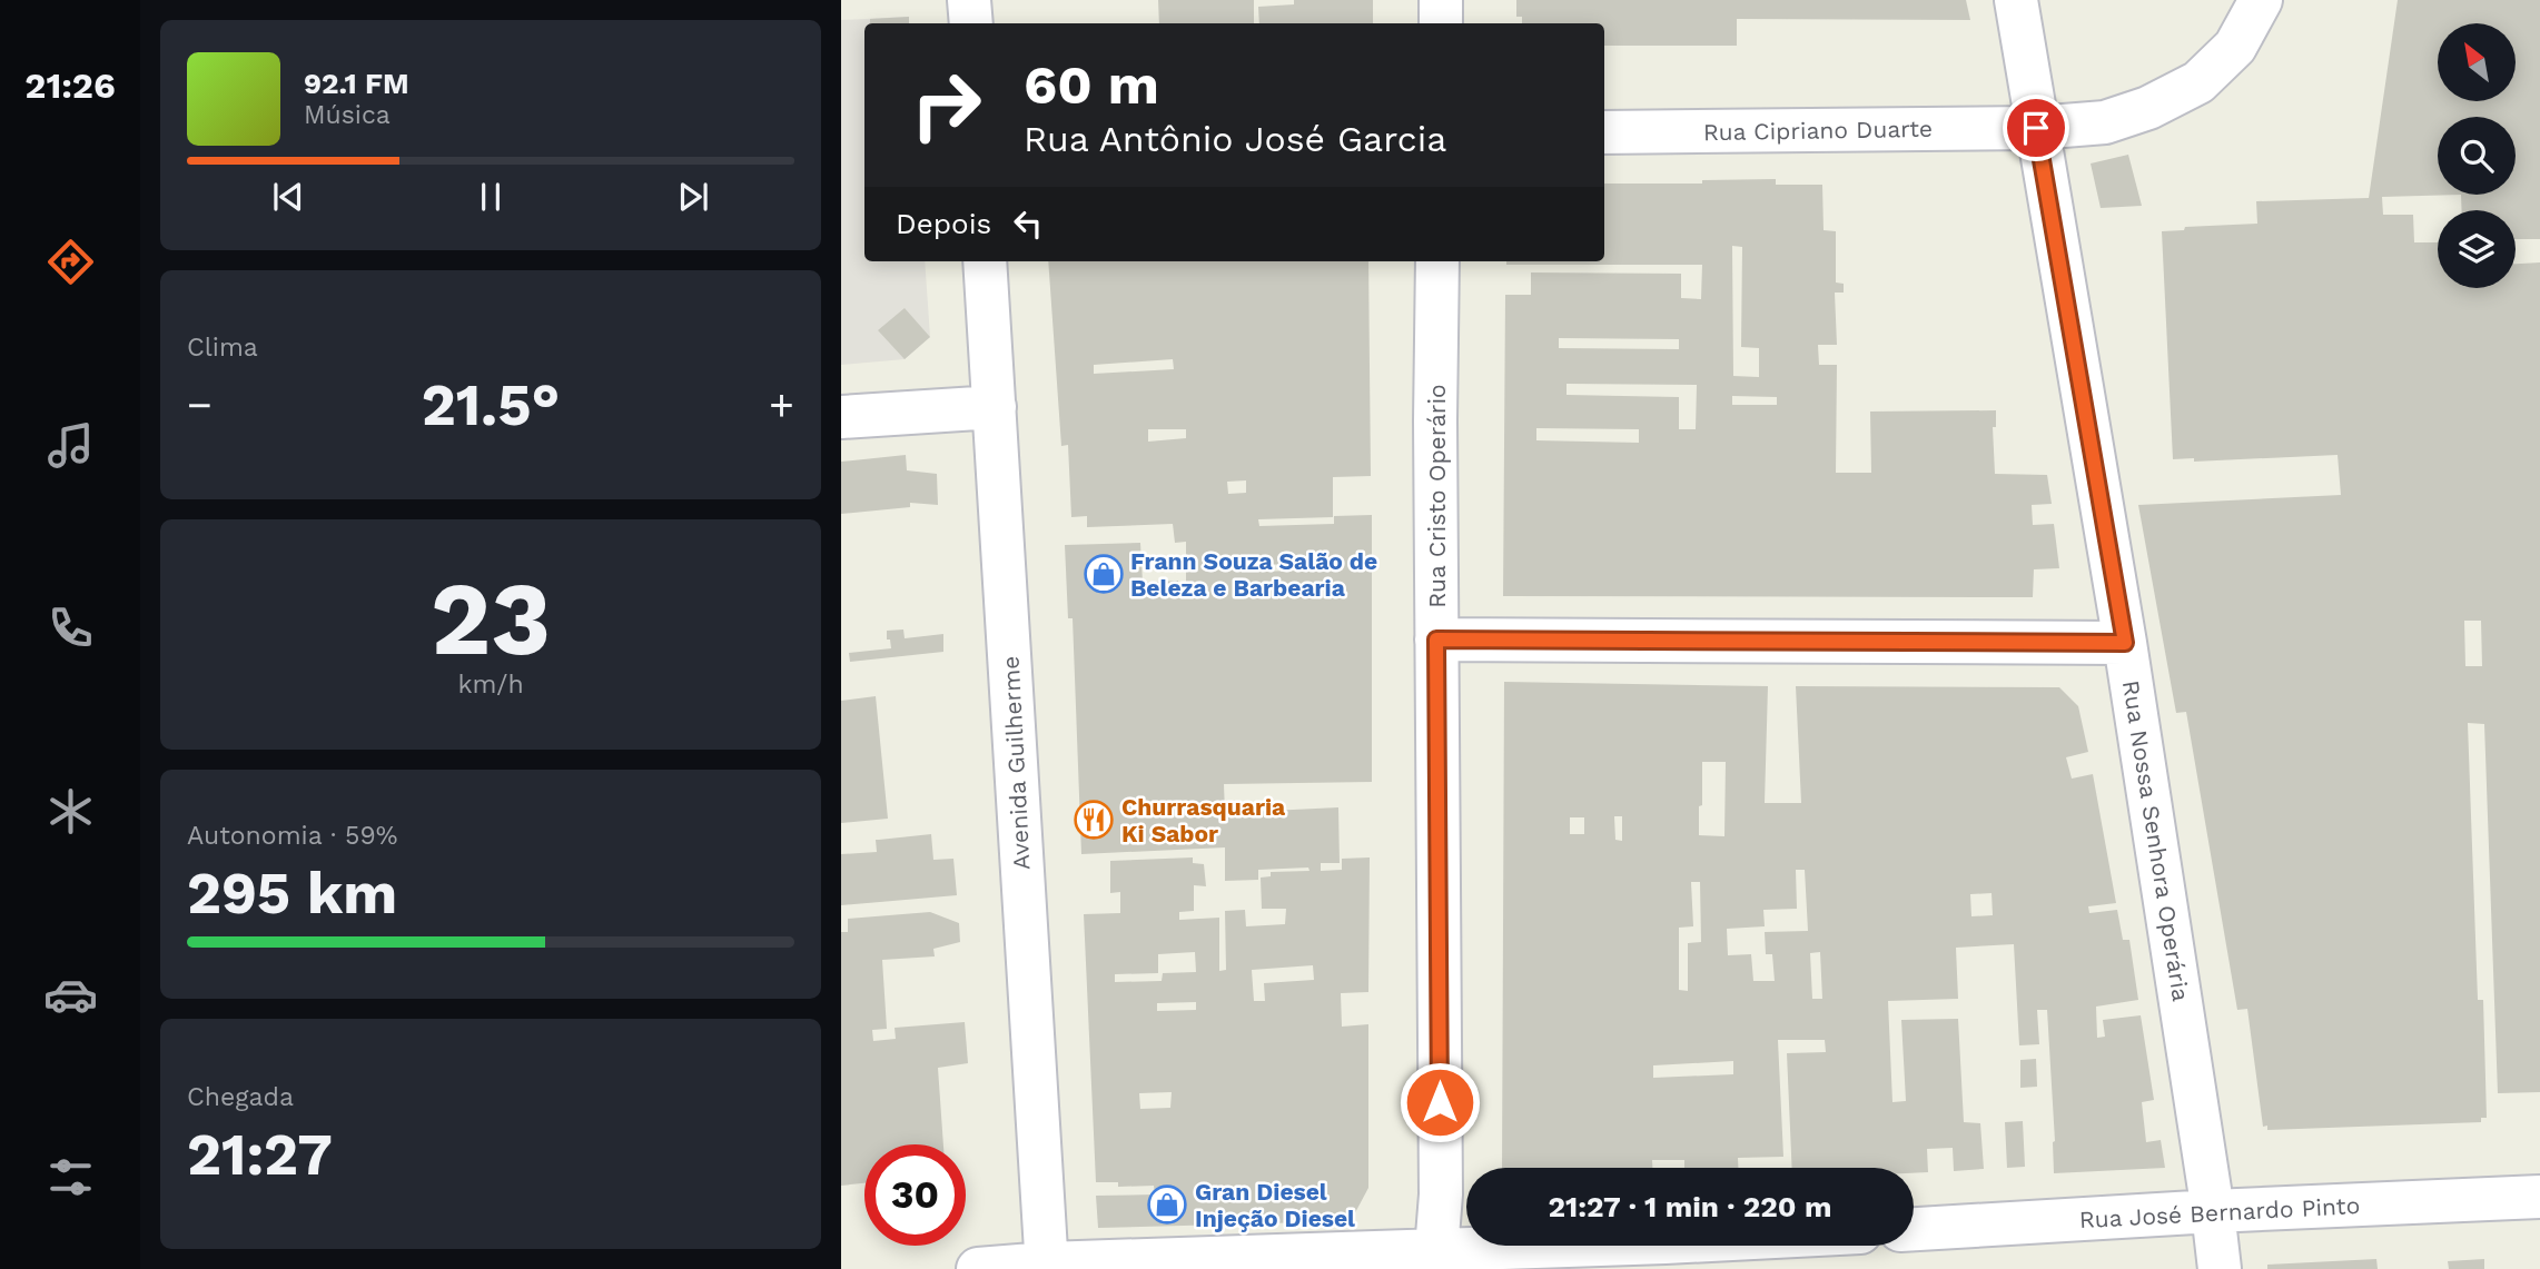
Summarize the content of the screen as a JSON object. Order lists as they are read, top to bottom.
{
  "streets": {
    "street": [
      "Rua Cipriano Duarte",
      "Rua Cristo Operário",
      "Avenida Guilherme",
      "Rua Nossa Senhora Operária",
      "Rua José Bernardo Pinto"
    ]
  },
  "crossings": [
    ["Rua Cipriano Duarte", "Rua Nossa Senhora Operária"],
    ["Rua Nossa Senhora Operária", "Rua José Bernardo Pinto"]
  ],
  "places": {
    "shop": ["Frann Souza Salão de Beleza e Barbearia", "Gran Diesel Injeção Diesel"],
    "restaurant": ["Churrasquaria Ki Sabor"]
  },
  "north": "top left",
  "page": {
    "tabs": "21:26",
    "turn": ["60 m", "Rua Antônio José Garcia"],
    "song": ["92.1 FM", "Música"],
    "then": "Depois",
    "tile": [
      "Clima",
      ["23", "km/h"],
      ["Autonomia · 59%", "295 km"],
      ["Chegada", "21:27"]
    ],
    "heat": ["−", "21.5°", "+"],
    "limit": "30",
    "trip": "21:27 · 1 min · 220 m"
  }
}
